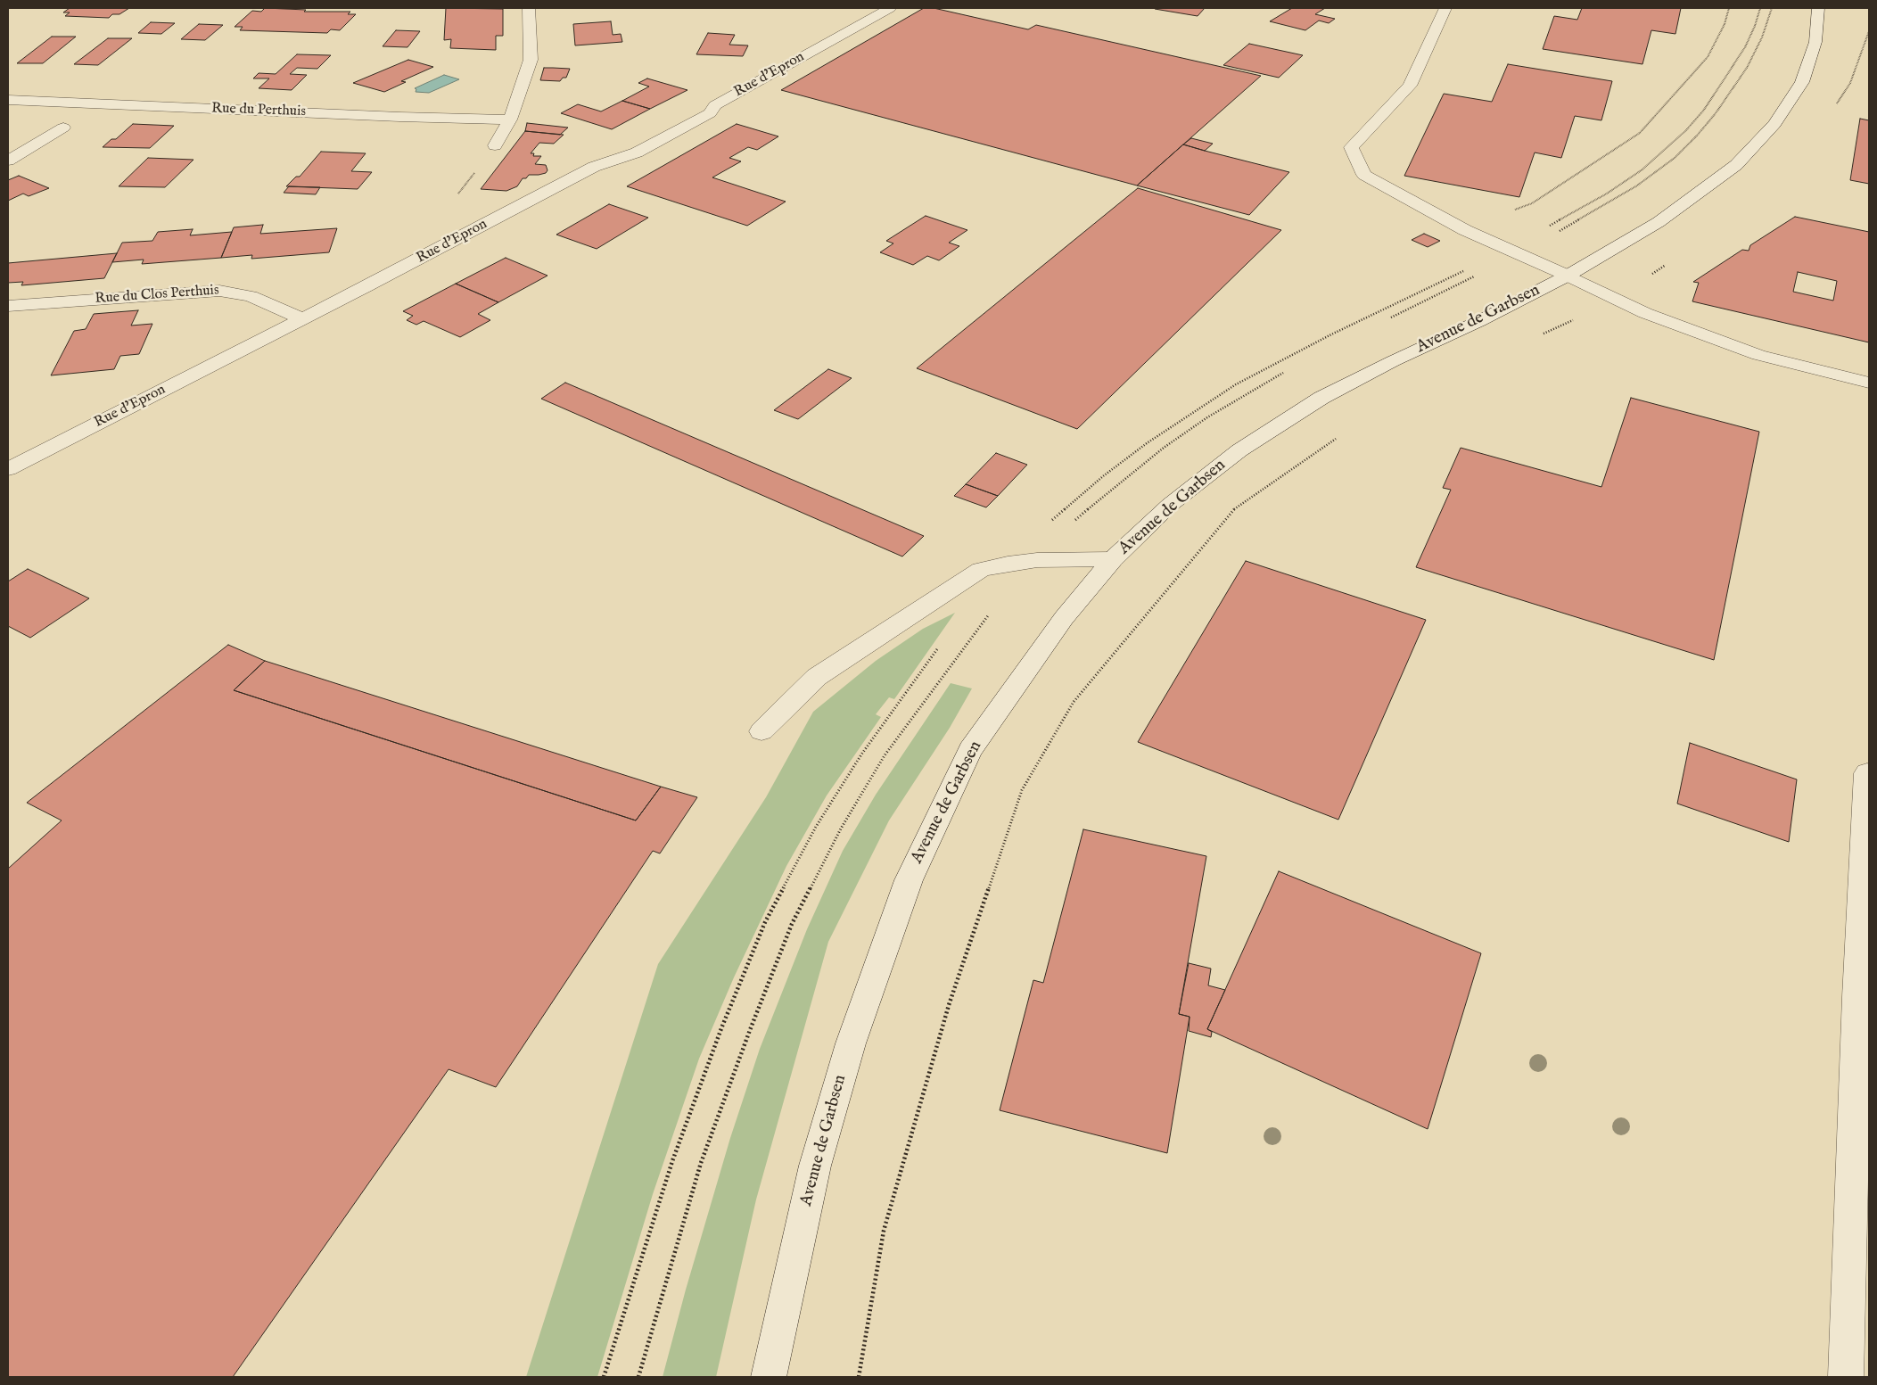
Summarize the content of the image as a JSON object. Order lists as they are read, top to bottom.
{
  "streets": {
    "street": [
      "Rue d'Epron",
      "Rue du Perthuis",
      "Rue du Clos Perthuis",
      "Avenue de Garbsen"
    ]
  },
  "crossings": [
    ["Rue d'Epron", "Rue du Clos Perthuis"]
  ]
}
